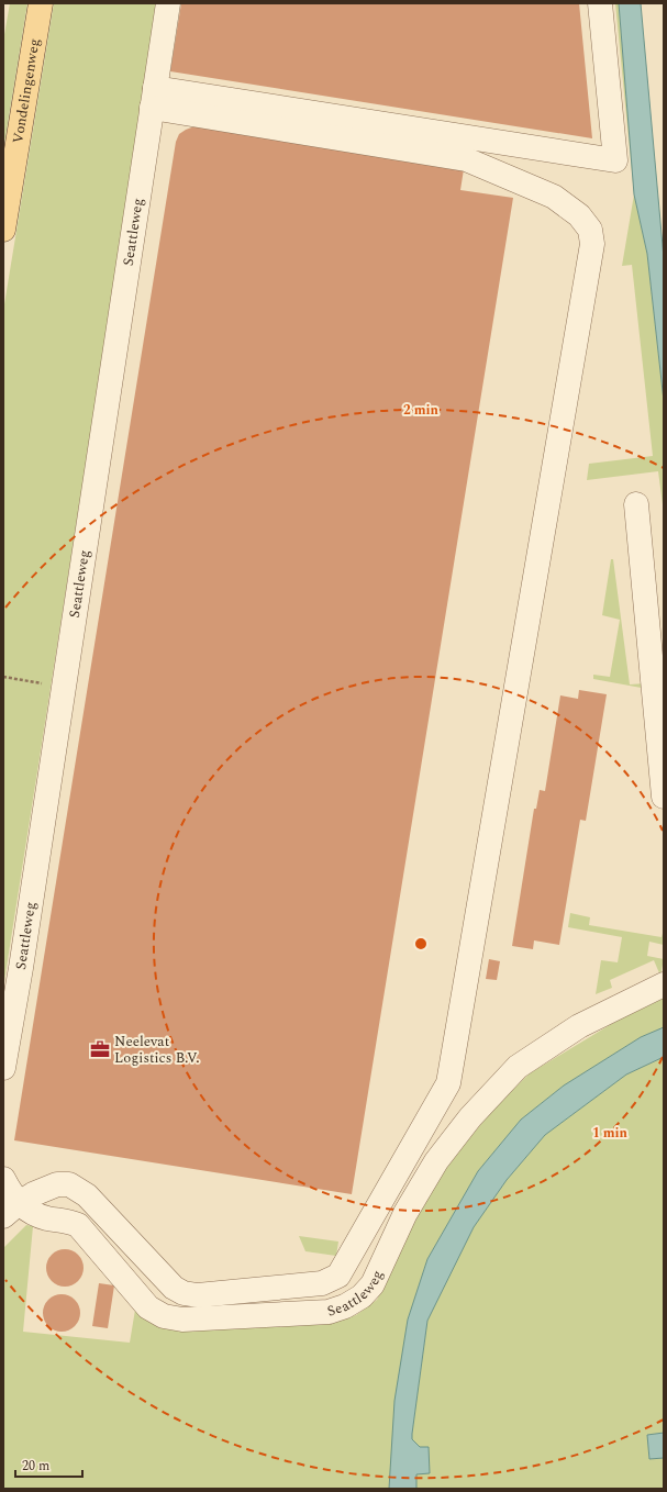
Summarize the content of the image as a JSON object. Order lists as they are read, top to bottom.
{
  "streets": {
    "main road": ["Vondelingenweg"],
    "street": ["Seattleweg"]
  },
  "places": {
    "office": ["Neelevat Logistics B.V."]
  },
  "scale_bar": "20 m",
  "rings": ["2 min", "1 min"]
}
